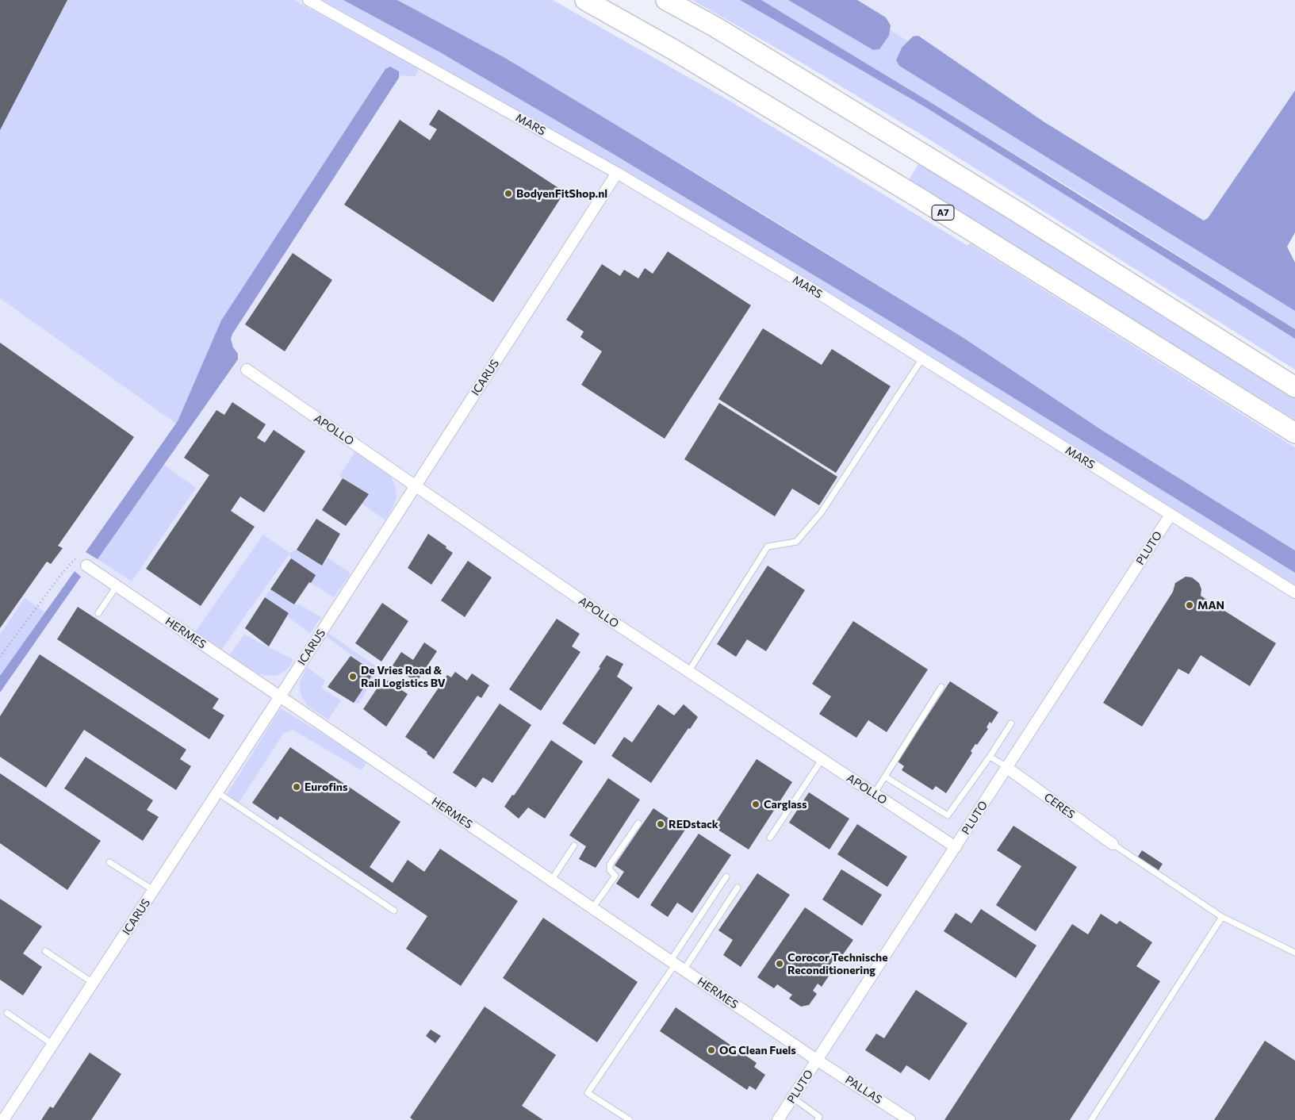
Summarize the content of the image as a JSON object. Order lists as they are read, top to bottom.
{
  "streets": {
    "highway": ["A7"],
    "street": [
      "MARS",
      "ICARUS",
      "APOLLO",
      "PLUTO",
      "HERMES",
      "CERES",
      "PALLAS"
    ]
  },
  "crossings": [
    ["MARS", "ICARUS"],
    ["MARS", "PLUTO"],
    ["ICARUS", "APOLLO"],
    ["ICARUS", "HERMES"],
    ["APOLLO", "PLUTO"],
    ["PLUTO", "HERMES"],
    ["PLUTO", "CERES"],
    ["PLUTO", "PALLAS"],
    ["HERMES", "PALLAS"]
  ],
  "places": [
    "BodyenFitShop.nl",
    "MAN",
    "De Vries Road & Rail Logistics BV",
    "Eurofins",
    "Carglass",
    "REDstack",
    "Corocor Technische Reconditionering",
    "OG Clean Fuels"
  ]
}
